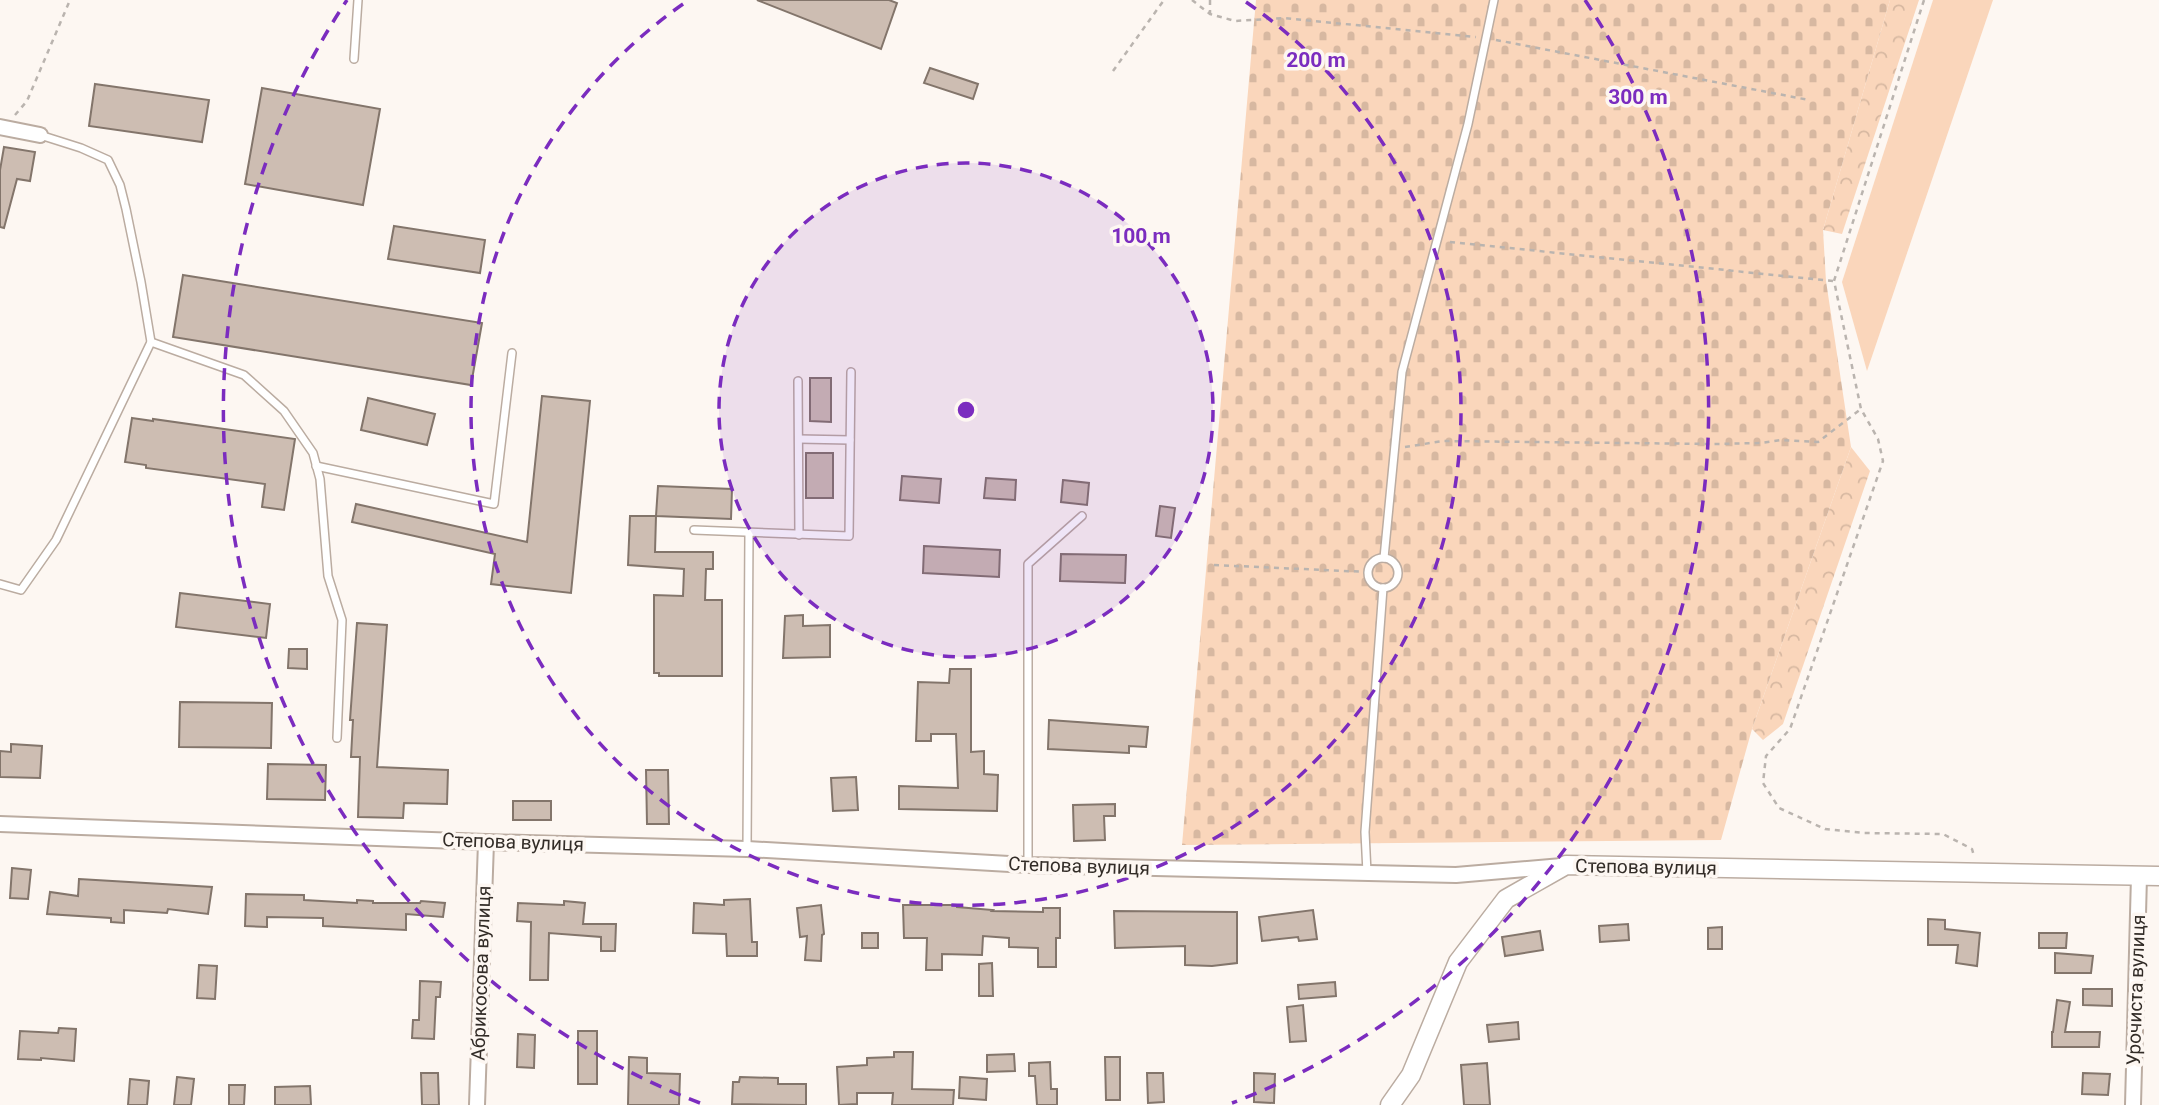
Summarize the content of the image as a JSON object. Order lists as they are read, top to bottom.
{
  "streets": {
    "street": ["Степова вулиця", "Абрикосова вулиця", "Урочиста вулиця"]
  },
  "crossings": [
    ["Степова вулиця", "Абрикосова вулиця"],
    ["Степова вулиця", "Урочиста вулиця"]
  ],
  "rings": ["200 m", "300 m", "100 m"]
}
